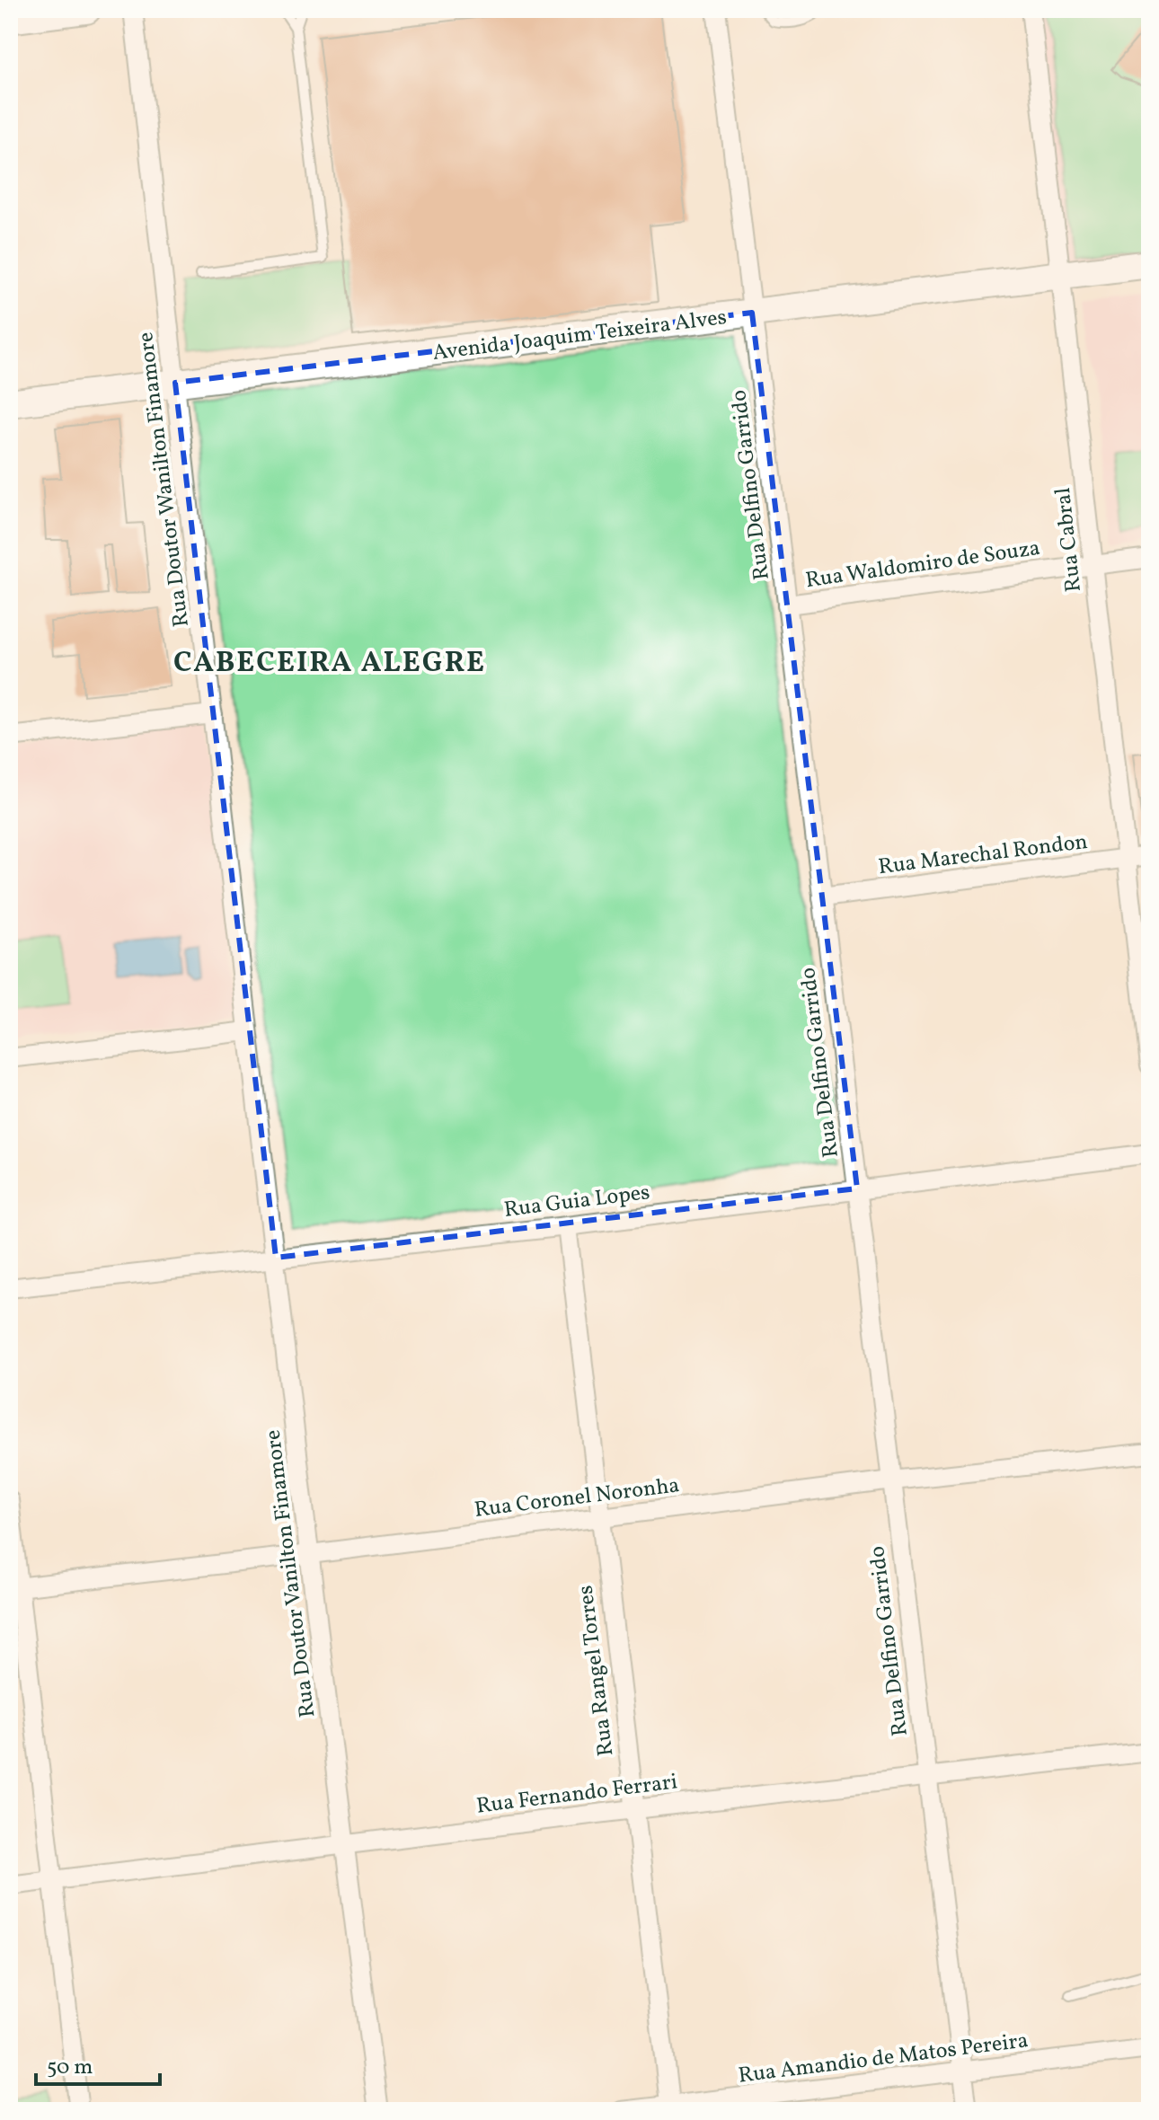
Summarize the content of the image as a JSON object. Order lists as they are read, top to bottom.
{
  "streets": {
    "street": [
      "Avenida Joaquim Teixeira Alves",
      "Rua Doutor Wanilton Finamore",
      "Rua Delfino Garrido",
      "Rua Cabral",
      "Rua Waldomiro de Souza",
      "Rua Marechal Rondon",
      "Rua Guia Lopes",
      "Rua Coronel Noronha",
      "Rua Doutor Vanilton Finamore",
      "Rua Rangel Torres",
      "Rua Fernando Ferrari",
      "Rua Amandio de Matos Pereira"
    ]
  },
  "crossings": [
    ["Avenida Joaquim Teixeira Alves", "Rua Doutor Wanilton Finamore"],
    ["Avenida Joaquim Teixeira Alves", "Rua Delfino Garrido"],
    ["Avenida Joaquim Teixeira Alves", "Rua Cabral"],
    ["Rua Doutor Wanilton Finamore", "Rua Doutor Vanilton Finamore"],
    ["Rua Delfino Garrido", "Rua Waldomiro de Souza"],
    ["Rua Delfino Garrido", "Rua Marechal Rondon"],
    ["Rua Delfino Garrido", "Rua Guia Lopes"],
    ["Rua Delfino Garrido", "Rua Coronel Noronha"],
    ["Rua Delfino Garrido", "Rua Fernando Ferrari"],
    ["Rua Delfino Garrido", "Rua Amandio de Matos Pereira"],
    ["Rua Cabral", "Rua Waldomiro de Souza"],
    ["Rua Cabral", "Rua Marechal Rondon"],
    ["Rua Guia Lopes", "Rua Doutor Vanilton Finamore"],
    ["Rua Guia Lopes", "Rua Rangel Torres"],
    ["Rua Coronel Noronha", "Rua Doutor Vanilton Finamore"],
    ["Rua Coronel Noronha", "Rua Rangel Torres"],
    ["Rua Doutor Vanilton Finamore", "Rua Fernando Ferrari"],
    ["Rua Rangel Torres", "Rua Fernando Ferrari"],
    ["Rua Rangel Torres", "Rua Amandio de Matos Pereira"]
  ],
  "districts": ["CABECEIRA ALEGRE"],
  "scale_bar": "50 m"
}
